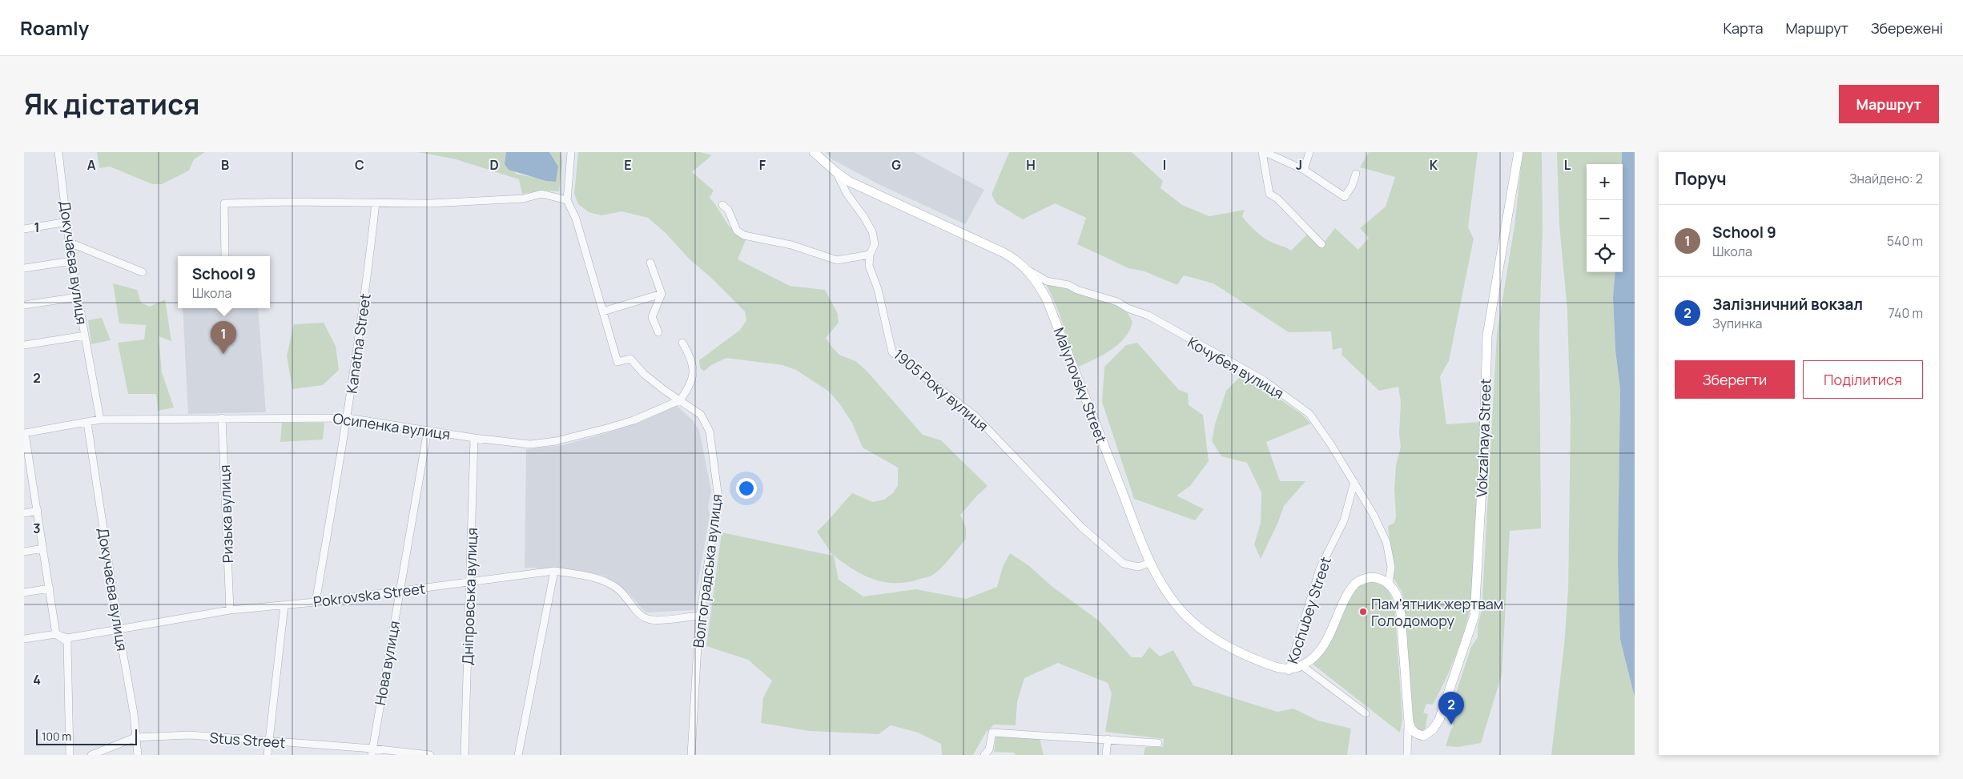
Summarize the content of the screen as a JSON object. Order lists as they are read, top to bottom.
{
  "streets": {
    "main road": ["Malynovsky Street", "Vokzalnaya Street"],
    "street": [
      "Докучаєва вулиця",
      "Kanatna Street",
      "Кочубея вулиця",
      "1905 Року вулиця",
      "Осипенка вулиця",
      "Ризька вулиця",
      "Волгоградська вулиця",
      "Pokrovska Street",
      "Дніпровська вулиця",
      "Kochubey Street",
      "Нова вулиця",
      "Stus Street"
    ]
  },
  "crossings": [
    ["Докучаєва вулиця", "Осипенка вулиця"],
    ["Докучаєва вулиця", "Pokrovska Street"],
    ["Докучаєва вулиця", "Stus Street"],
    ["Kanatna Street", "Осипенка вулиця"],
    ["Kanatna Street", "Pokrovska Street"],
    ["Кочубея вулиця", "Malynovsky Street"],
    ["Кочубея вулиця", "Kochubey Street"],
    ["Malynovsky Street", "1905 Року вулиця"],
    ["Malynovsky Street", "Kochubey Street"],
    ["Осипенка вулиця", "Ризька вулиця"],
    ["Осипенка вулиця", "Волгоградська вулиця"],
    ["Осипенка вулиця", "Дніпровська вулиця"],
    ["Осипенка вулиця", "Нова вулиця"],
    ["Ризька вулиця", "Pokrovska Street"],
    ["Волгоградська вулиця", "Pokrovska Street"],
    ["Pokrovska Street", "Дніпровська вулиця"],
    ["Pokrovska Street", "Нова вулиця"],
    ["Нова вулиця", "Stus Street"]
  ],
  "places": ["Пам'ятник жертвам Голодомору"],
  "scale_bar": "100 m",
  "page": {
    "header": "Roamly",
    "nav": ["Карта", "Маршрут", "Збережені"],
    "title": "Як дістатися",
    "buttons": [
      "Маршрут",
      ["Зберегти", "Поділитися"]
    ],
    "heading": ["Поруч", "Знайдено: 2"],
    "map_buttons": ["+", "−"],
    "list": [
      {
        "mark": "1",
        "name": "School 9",
        "note": "Школа",
        "value": "540 m"
      },
      {
        "mark": "2",
        "name": "Залізничний вокзал",
        "note": "Зупинка",
        "value": "740 m"
      }
    ],
    "popup": ["School 9", "Школа"],
    "pins": ["1", "2"],
    "scale": "100 m"
  },
  "grid": {
    "columns": [
      "A",
      "B",
      "C",
      "D",
      "E",
      "F",
      "G",
      "H",
      "I",
      "J",
      "K",
      "L"
    ],
    "rows": [
      "1",
      "2",
      "3",
      "4"
    ]
  }
}
